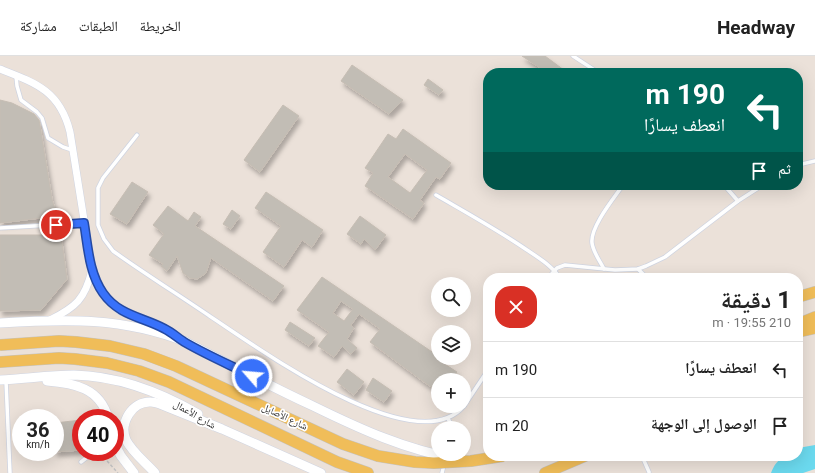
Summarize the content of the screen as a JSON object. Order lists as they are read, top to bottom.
{
  "streets": {
    "main road": ["شارع الأصايل"],
    "street": ["شارع الأعمال"]
  },
  "page": {
    "header": "Headway",
    "nav": ["الخريطة", "الطبقات", "مشاركة"],
    "turn": ["190 m", "انعطف يسارًا"],
    "then": "ثم",
    "heading": ["1 دقيقة", "210 m · 19:55"],
    "map_buttons": ["+", "−"],
    "list": [
      {
        "name": "انعطف يسارًا",
        "value": "190 m"
      },
      {
        "name": "الوصول إلى الوجهة",
        "value": "20 m"
      }
    ],
    "speed": "36 km/h",
    "limit": "40"
  }
}
